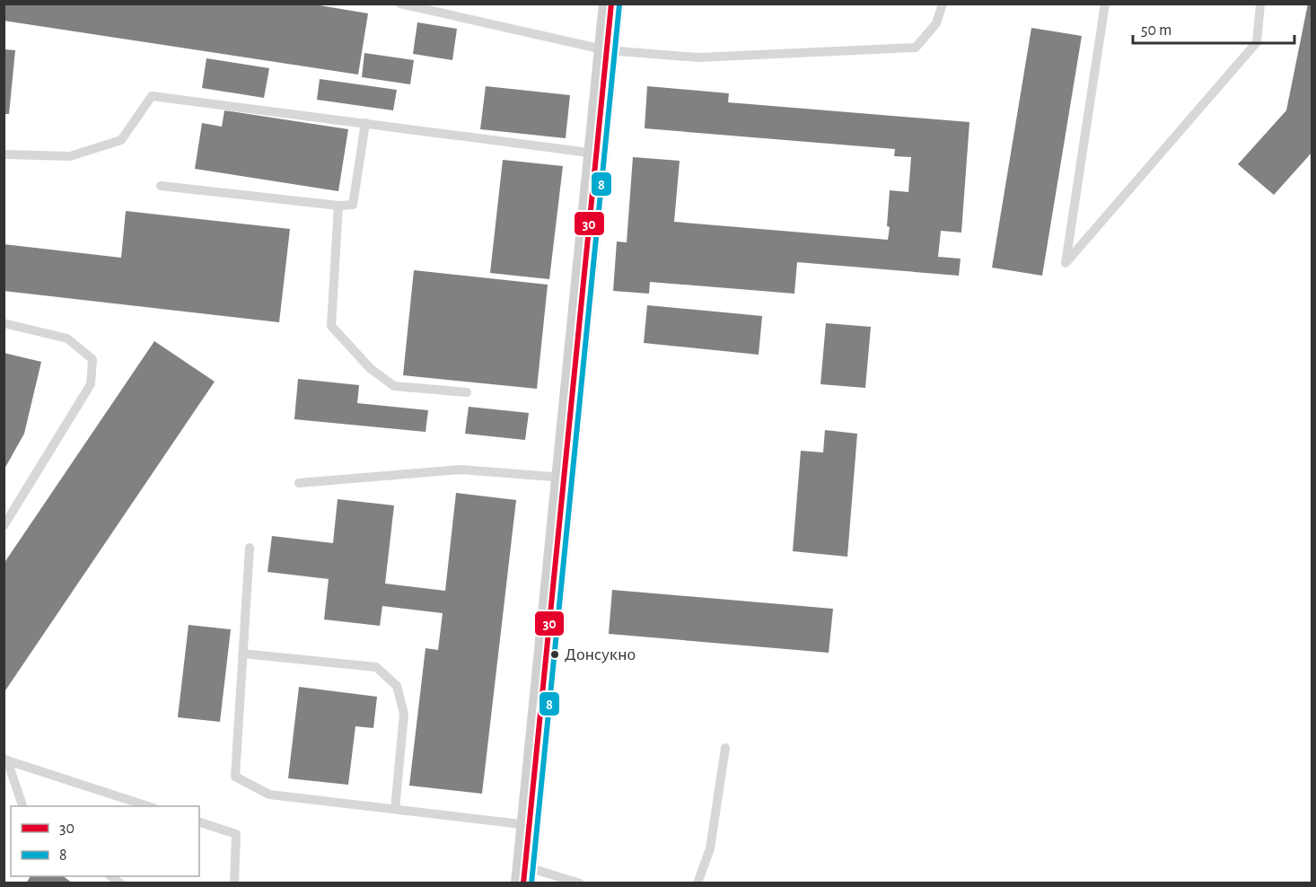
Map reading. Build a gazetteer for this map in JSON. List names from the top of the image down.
{
  "places": ["Донсукно"],
  "lines": ["transit line 30", "transit line 8"],
  "legend": ["30", "8"],
  "scale_bar": "50 m"
}
